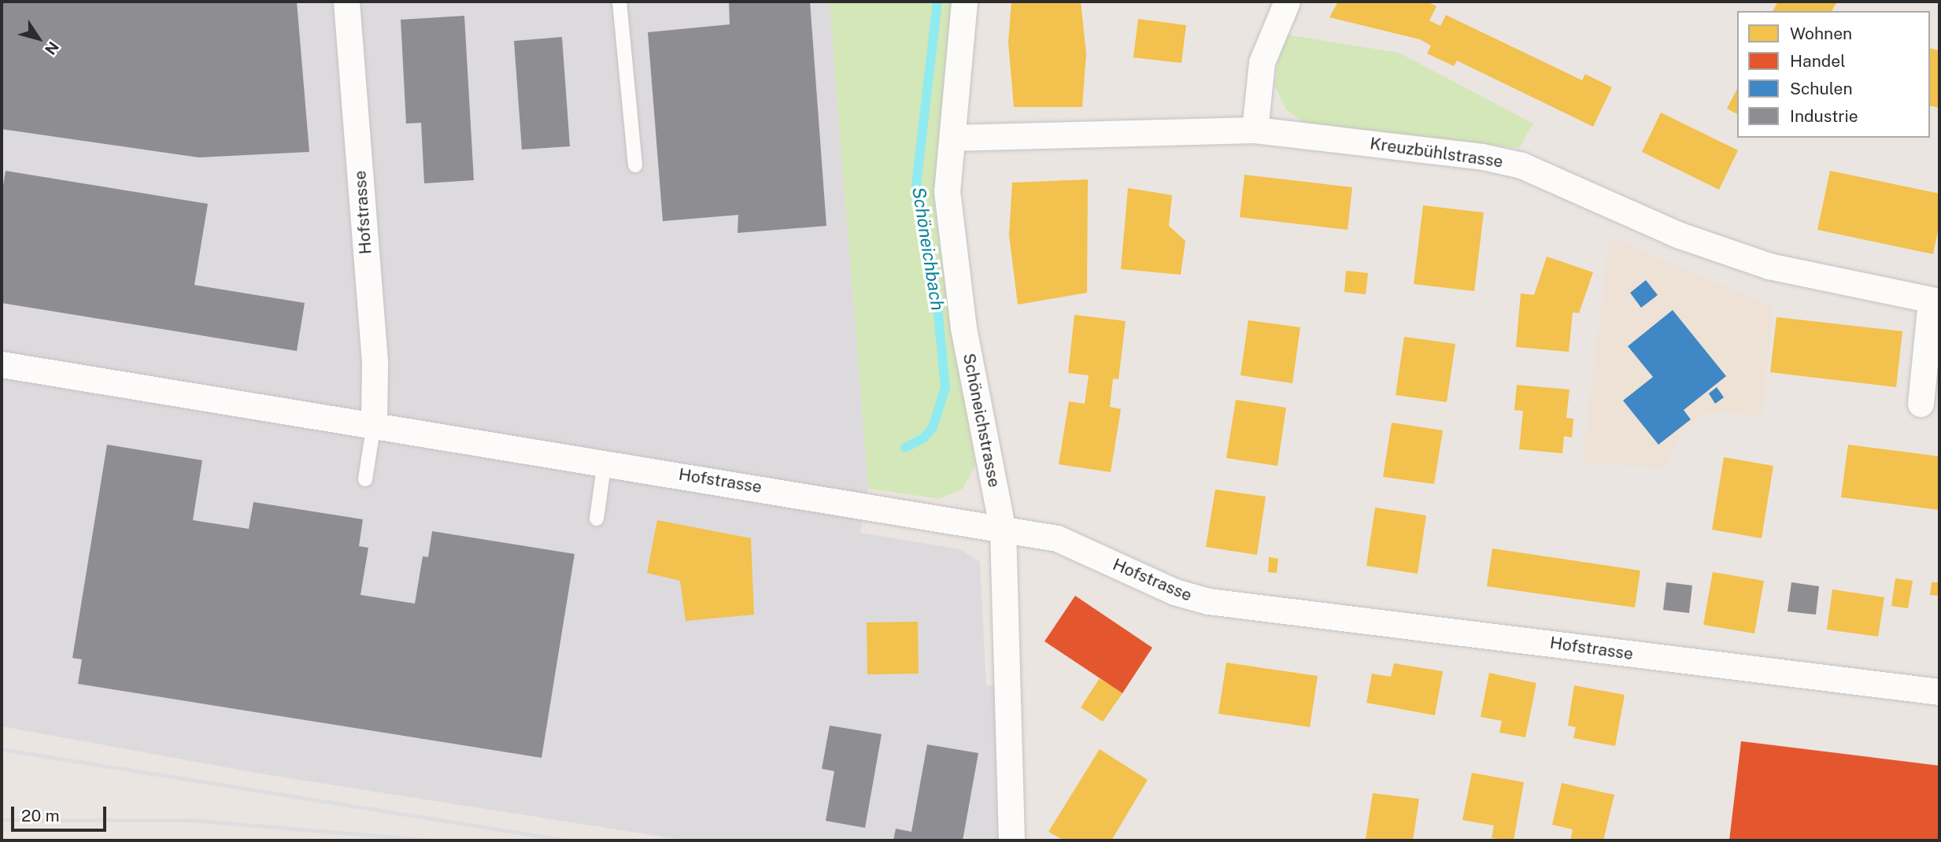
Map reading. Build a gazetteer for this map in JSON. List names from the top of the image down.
{
  "streets": {
    "street": ["Kreuzbühlstrasse", "Hofstrasse", "Schöneichstrasse"]
  },
  "crossings": [
    ["Kreuzbühlstrasse", "Schöneichstrasse"],
    ["Hofstrasse", "Schöneichstrasse"]
  ],
  "water": ["Schöneichbach"],
  "legend": [
    "Wohnen",
    "Handel",
    "Schulen",
    "Industrie"
  ],
  "scale_bar": "20 m",
  "north": "bottom right"
}
